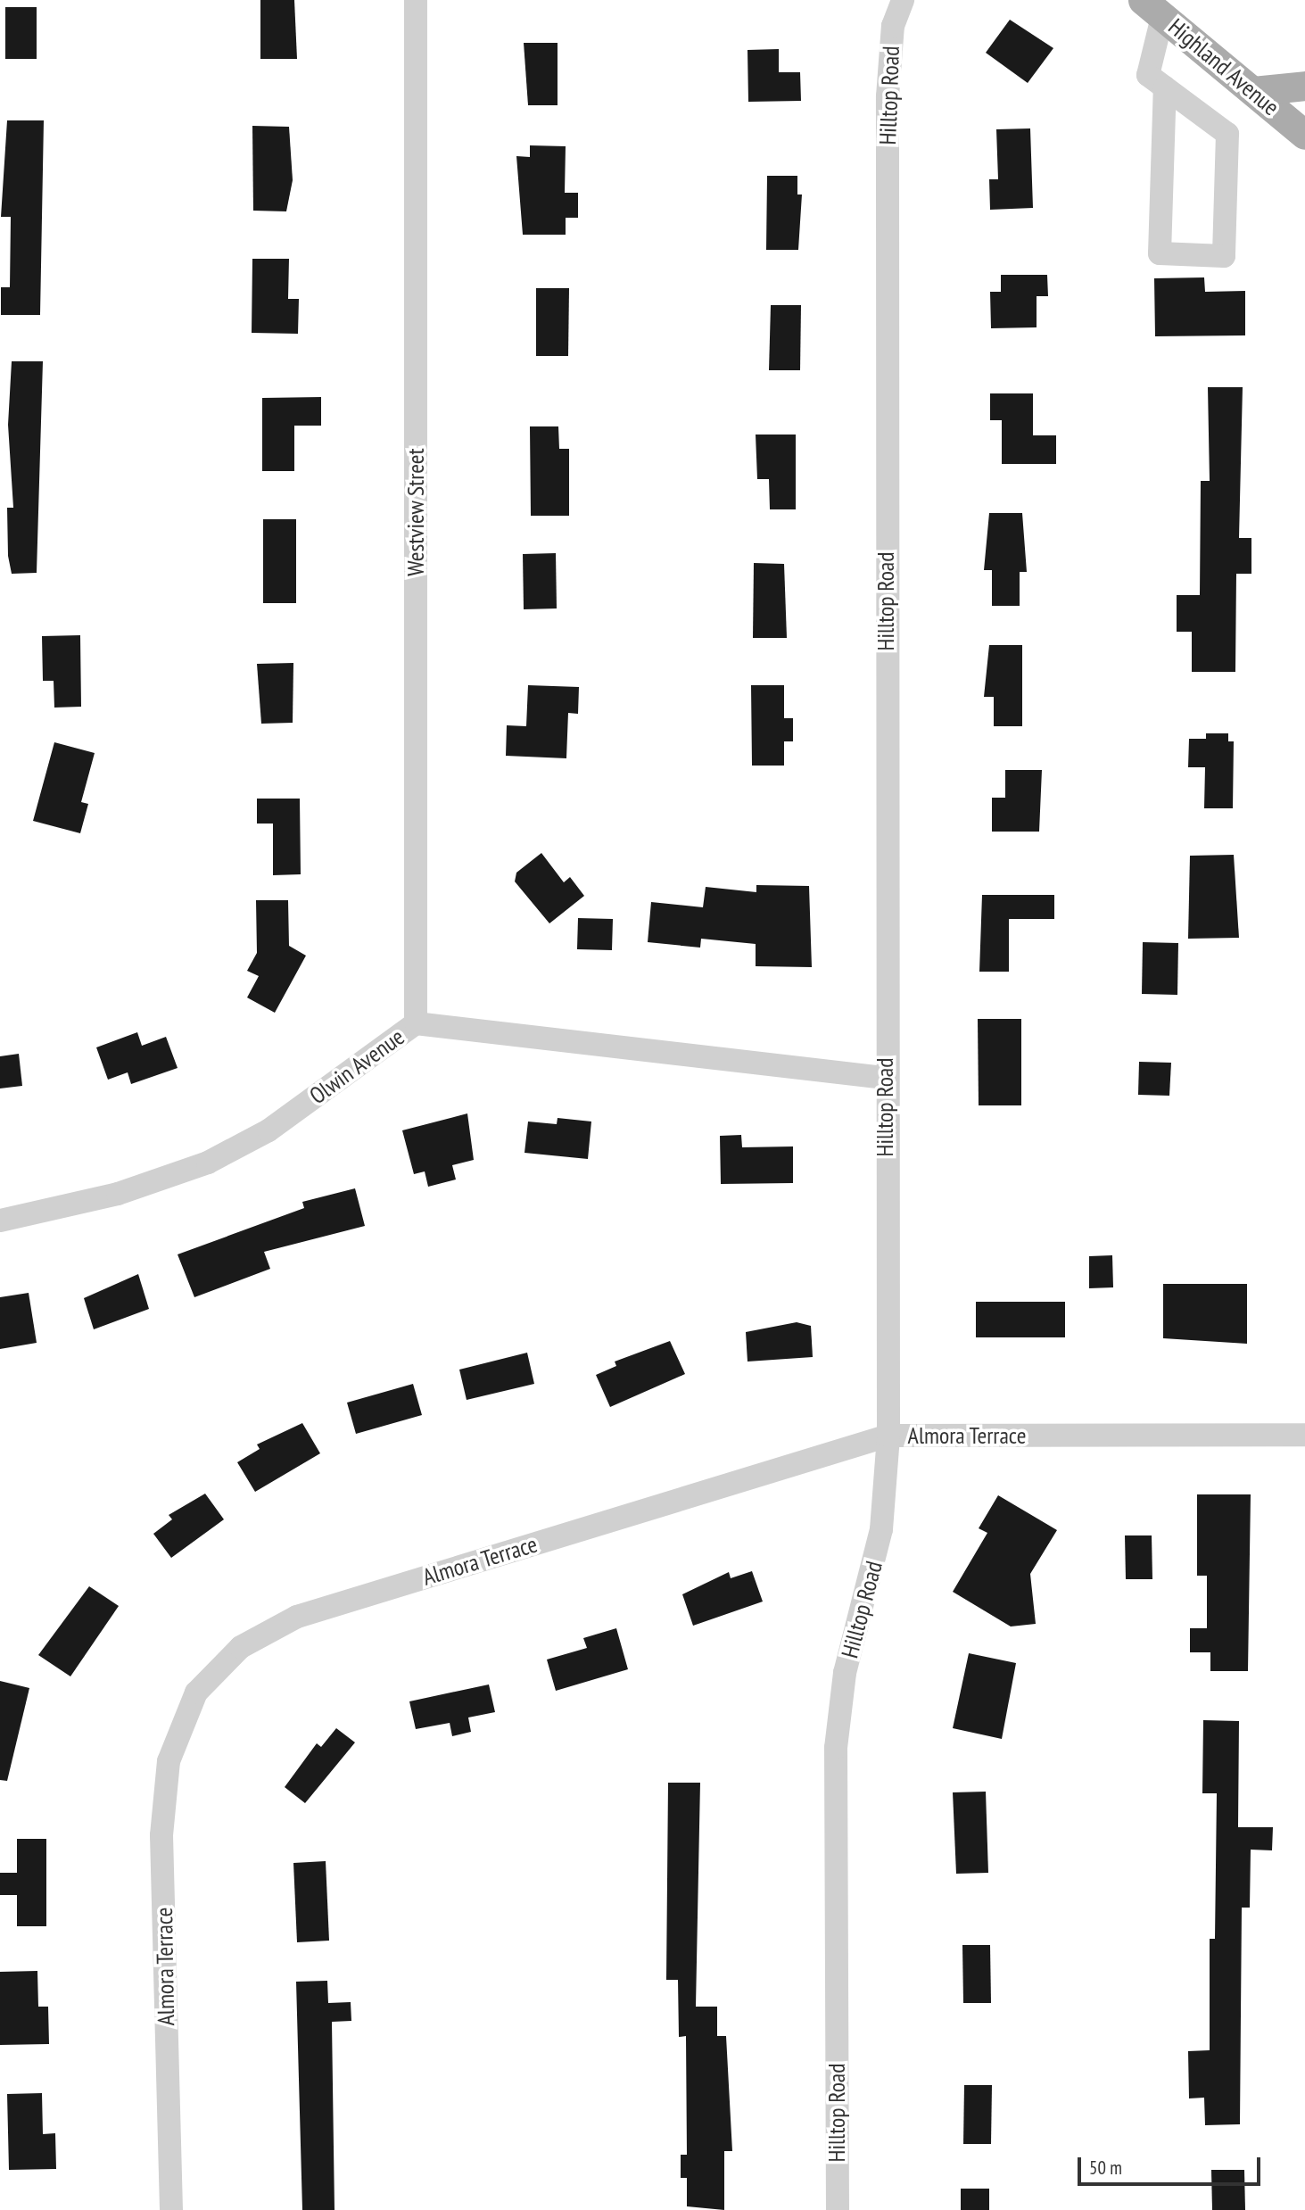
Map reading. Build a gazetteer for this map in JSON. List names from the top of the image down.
{
  "streets": {
    "main road": ["Highland Avenue"],
    "street": [
      "Hilltop Road",
      "Westview Street",
      "Olwin Avenue",
      "Almora Terrace"
    ]
  },
  "crossings": [
    ["Hilltop Road", "Olwin Avenue"],
    ["Hilltop Road", "Almora Terrace"],
    ["Westview Street", "Olwin Avenue"]
  ],
  "scale_bar": "50 m"
}
